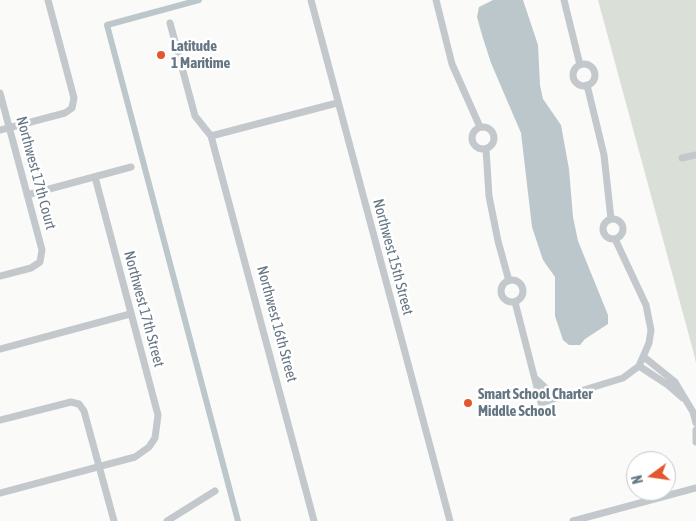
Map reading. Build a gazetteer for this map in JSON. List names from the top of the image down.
{
  "streets": {
    "street": [
      "Northwest 17th Court",
      "Northwest 15th Street",
      "Northwest 17th Street",
      "Northwest 16th Street"
    ]
  },
  "places": ["Latitude 1 Maritime", "Smart School Charter Middle School"],
  "north": "left"
}
